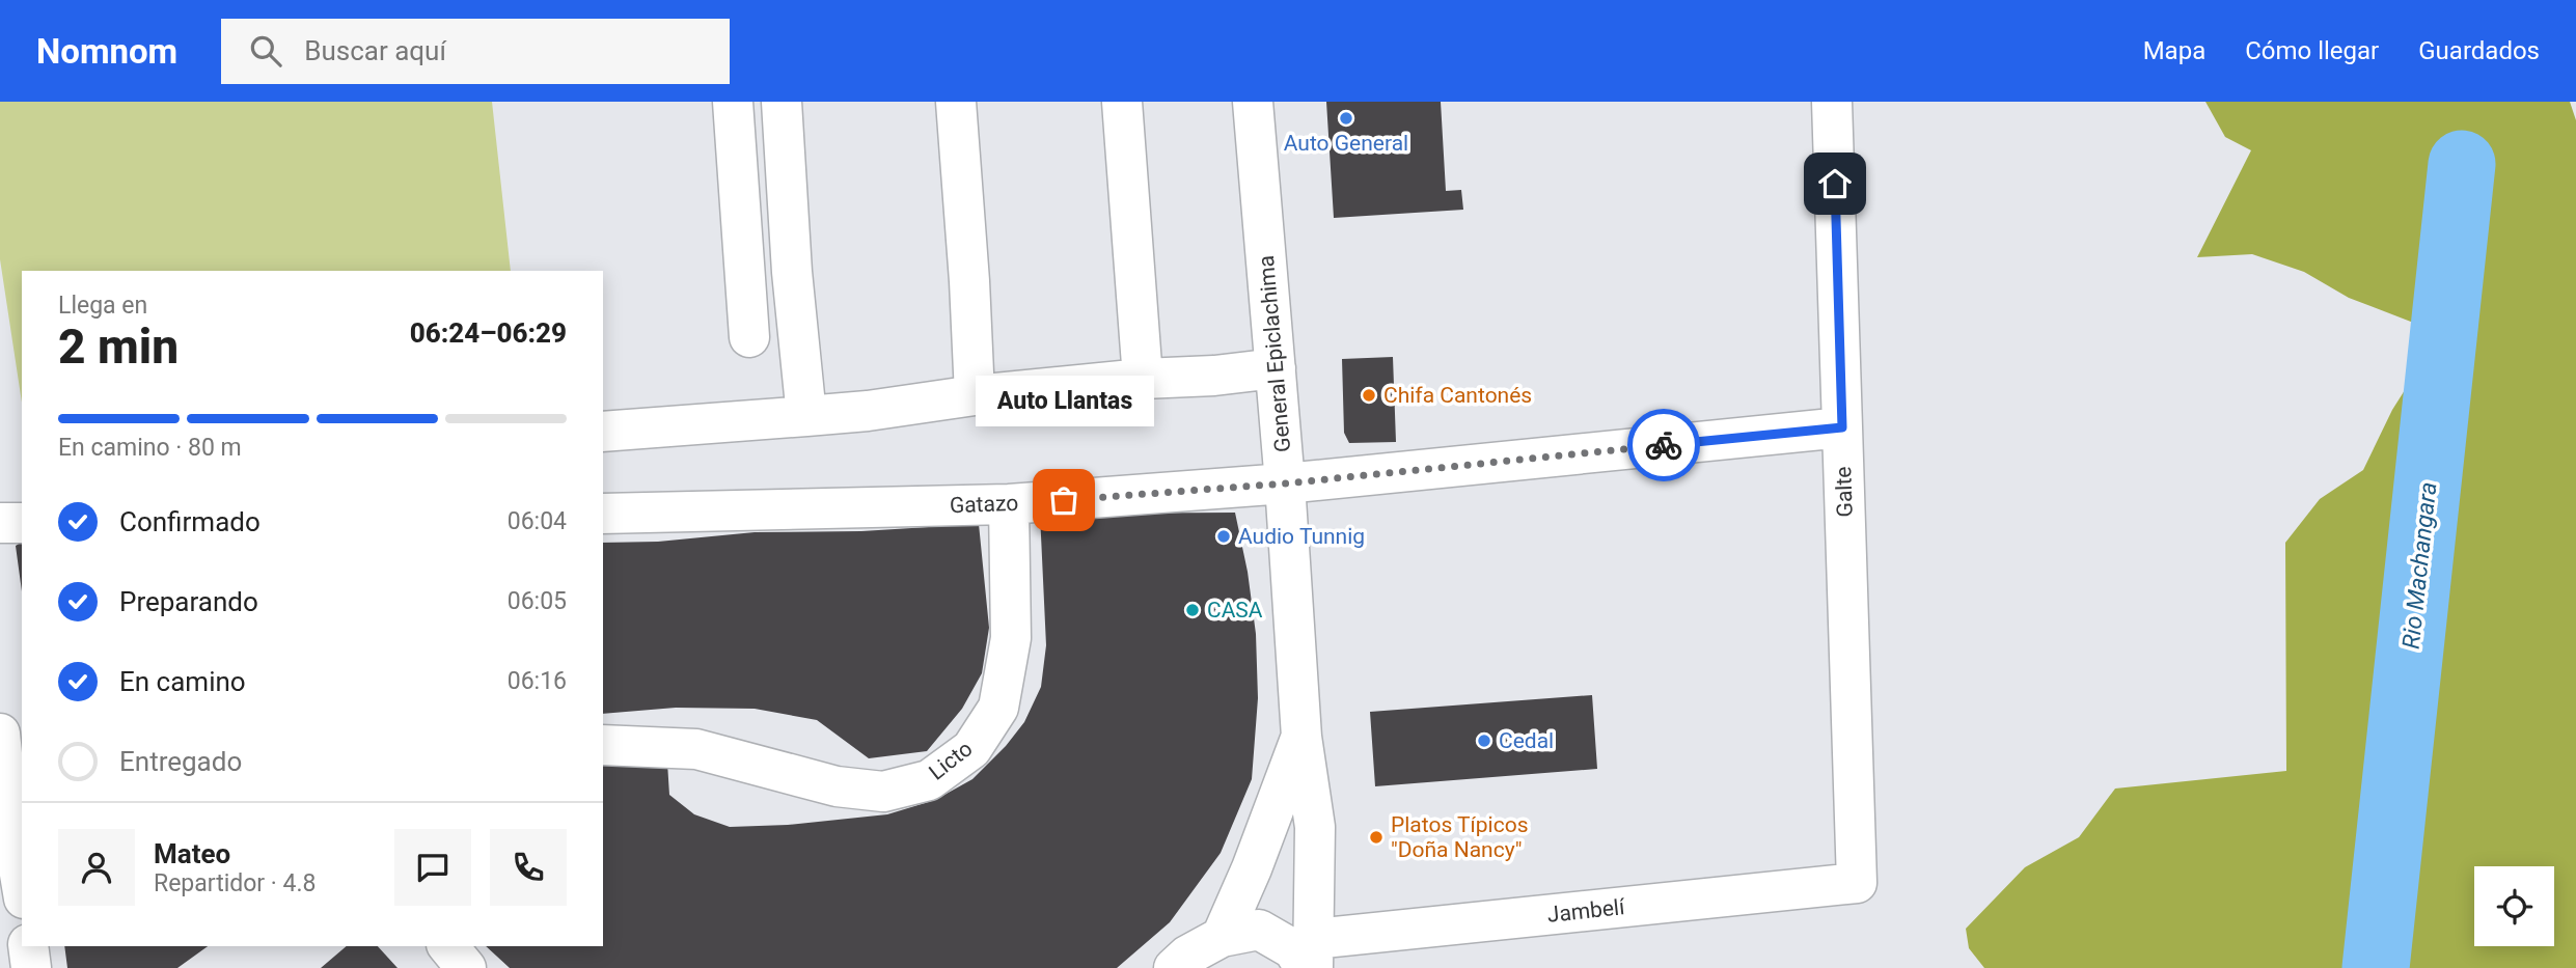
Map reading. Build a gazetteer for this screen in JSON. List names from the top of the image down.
{
  "streets": {
    "street": [
      "General Epiclachima",
      "Galte",
      "Gatazo",
      "Licto",
      "Jambelí"
    ]
  },
  "crossings": [
    ["General Epiclachima", "Gatazo"],
    ["General Epiclachima", "Jambelí"],
    ["Galte", "Gatazo"],
    ["Galte", "Jambelí"],
    ["Gatazo", "Licto"]
  ],
  "water": ["Rio Machangara"],
  "places": [
    "Auto General",
    "Chifa Cantonés",
    "Auto Llantas",
    "Audio Tunnig",
    "CASA",
    "Cedal",
    "Platos Típicos \"Doña Nancy\""
  ],
  "page": {
    "header": "Nomnom",
    "search": "Buscar aquí",
    "nav": ["Mapa", "Cómo llegar", "Guardados"],
    "heading": ["2 min", "Llega en", "06:24–06:29"],
    "panel": ["Mateo", "Repartidor · 4.8"],
    "bubble": "Auto Llantas",
    "bar": "En camino · 80 m",
    "list": [
      ["Confirmado", "06:04"],
      ["Preparando", "06:05"],
      ["En camino", "06:16"],
      "Entregado"
    ]
  }
}
